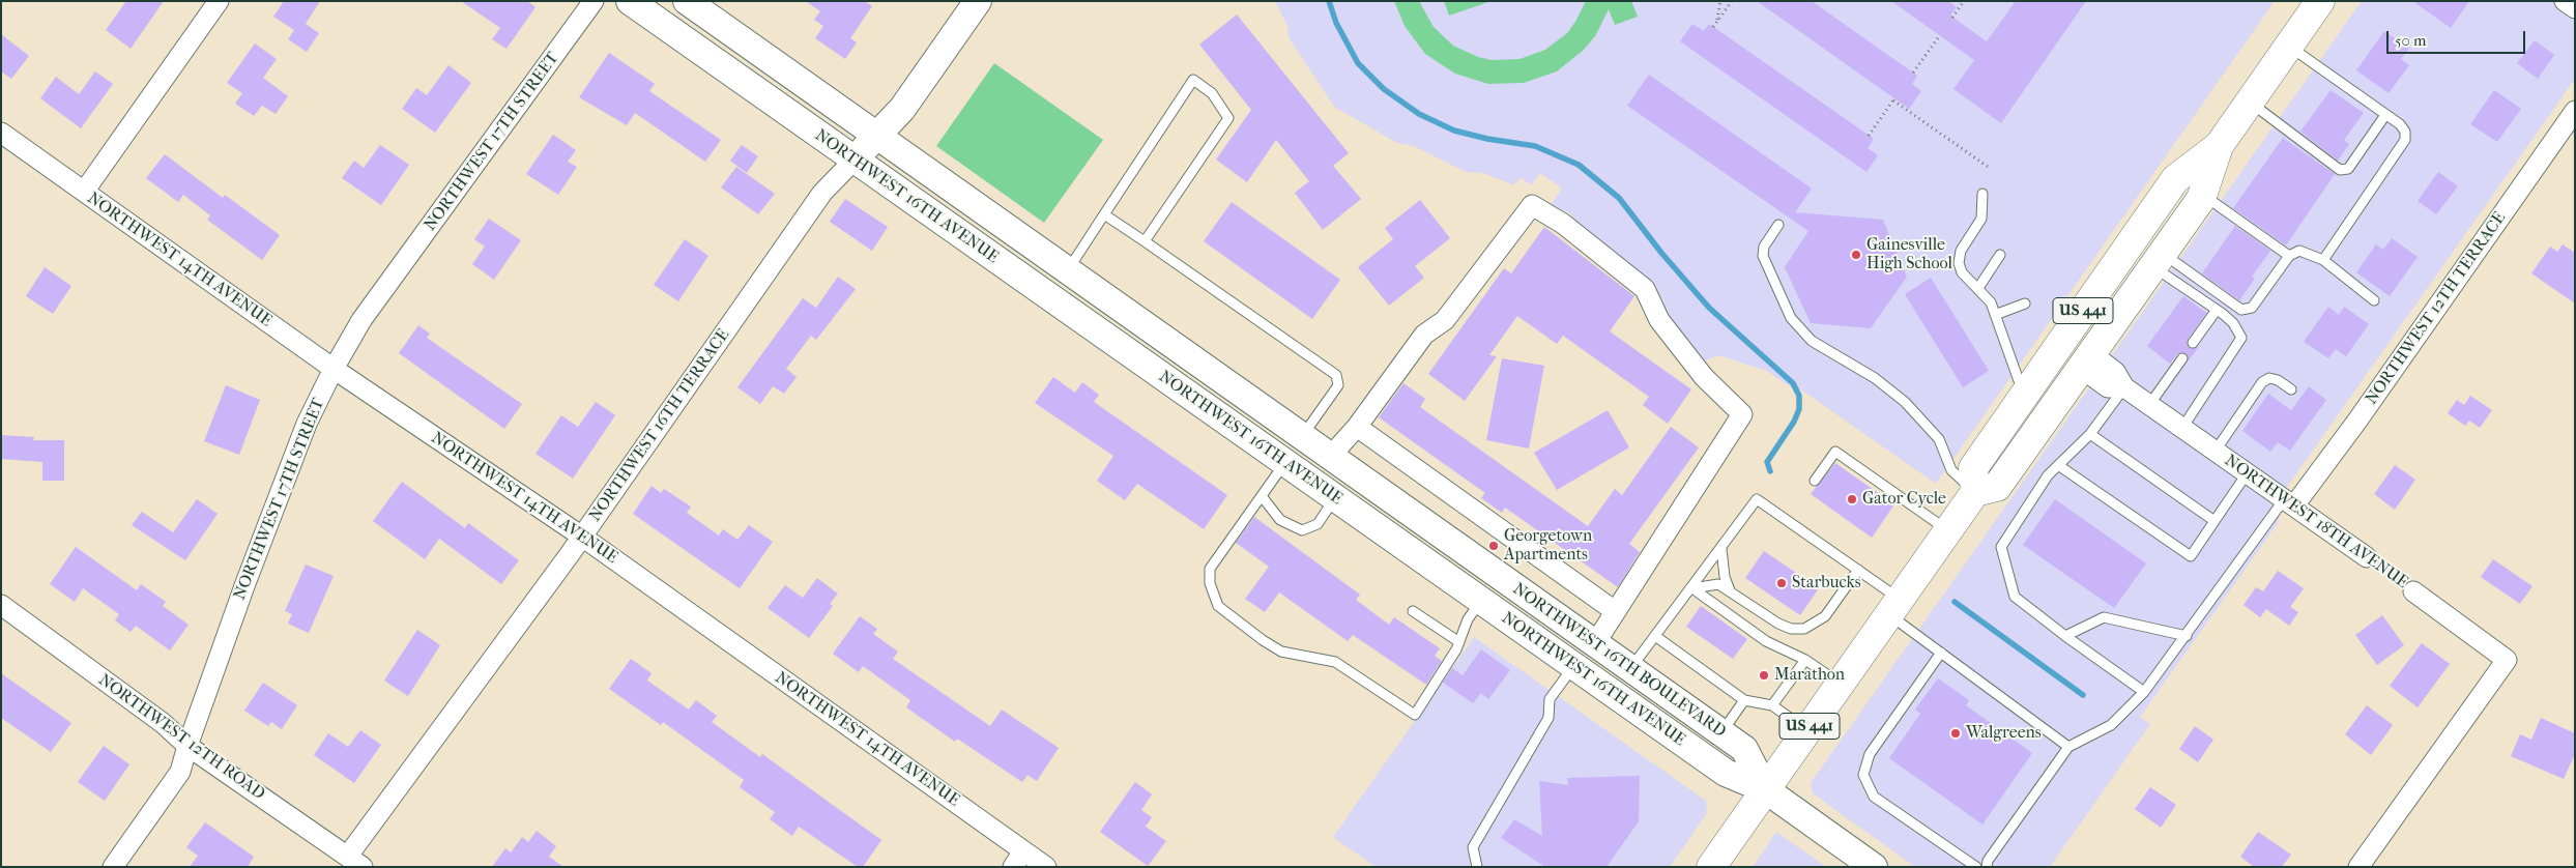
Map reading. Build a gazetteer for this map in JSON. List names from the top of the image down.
{
  "streets": {
    "main road": [
      "NORTHWEST 16TH AVENUE",
      "US 441",
      "NORTHWEST 16TH TERRACE",
      "NORTHWEST 16TH BOULEVARD"
    ],
    "street": [
      "NORTHWEST 17TH STREET",
      "NORTHWEST 14TH AVENUE",
      "NORTHWEST 12TH TERRACE",
      "NORTHWEST 18TH AVENUE",
      "NORTHWEST 12TH ROAD"
    ]
  },
  "crossings": [
    ["NORTHWEST 17TH STREET", "NORTHWEST 14TH AVENUE"],
    ["NORTHWEST 17TH STREET", "NORTHWEST 12TH ROAD"],
    ["NORTHWEST 16TH AVENUE", "US 441"],
    ["NORTHWEST 16TH AVENUE", "NORTHWEST 16TH TERRACE"],
    ["NORTHWEST 16TH AVENUE", "NORTHWEST 16TH BOULEVARD"],
    ["NORTHWEST 14TH AVENUE", "NORTHWEST 16TH TERRACE"],
    ["NORTHWEST 12TH TERRACE", "NORTHWEST 18TH AVENUE"],
    ["US 441", "NORTHWEST 18TH AVENUE"],
    ["US 441", "NORTHWEST 16TH BOULEVARD"],
    ["NORTHWEST 16TH TERRACE", "NORTHWEST 12TH ROAD"]
  ],
  "places": [
    "Gainesville High School",
    "Gator Cycle",
    "Georgetown Apartments",
    "Starbucks",
    "Marathon",
    "Walgreens"
  ],
  "scale_bar": "50 m"
}
